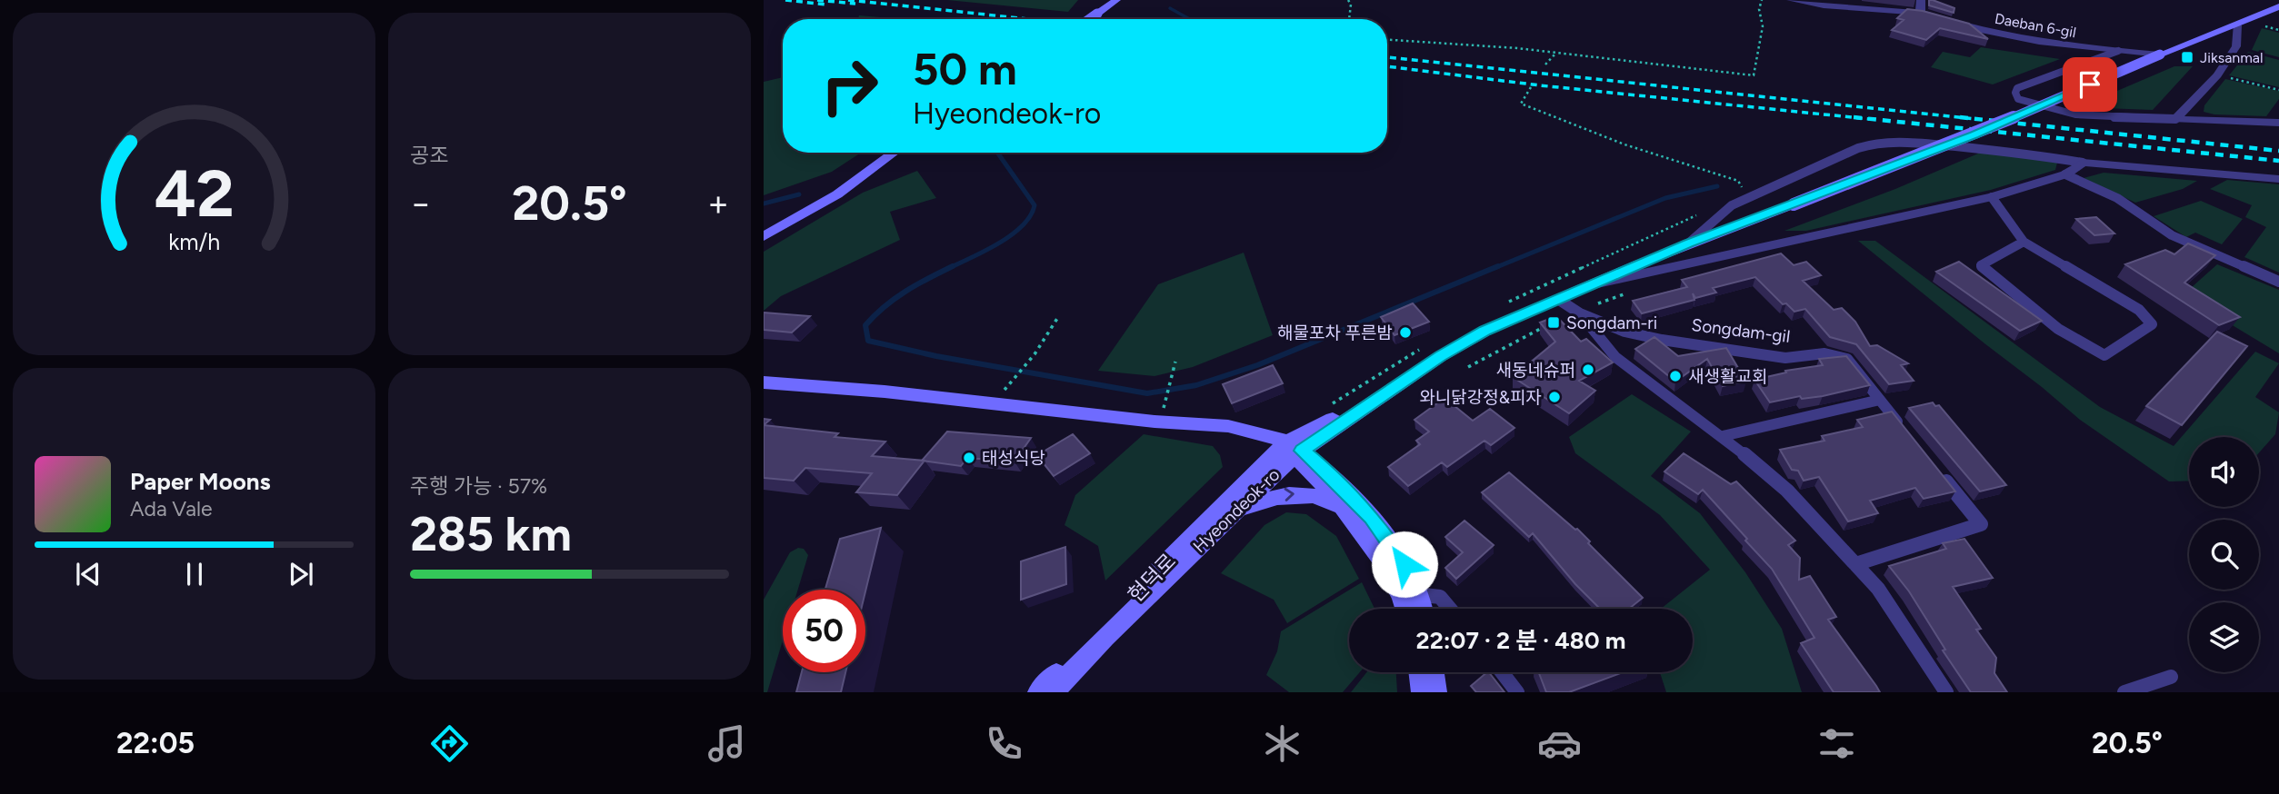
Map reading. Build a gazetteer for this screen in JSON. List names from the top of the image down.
{
  "streets": {
    "main road": ["Hyeondeok-ro", "현덕로"],
    "street": ["Daeban 6-gil"],
    "lane": ["Songdam-gil"]
  },
  "crossings": [
    ["Daeban 6-gil", "Hyeondeok-ro"],
    ["Songdam-gil", "Hyeondeok-ro"],
    ["Hyeondeok-ro", "현덕로"]
  ],
  "places": {
    "transit": ["Jiksanmal", "Songdam-ri"],
    "other": [
      "해물포차 푸른밤",
      "새동네슈퍼",
      "새생활교회",
      "와니닭강정&피자",
      "태성식당"
    ]
  },
  "page": {
    "tile": [
      "공조",
      ["주행 가능 · 57%", "285 km"]
    ],
    "turn": ["50 m", "Hyeondeok-ro"],
    "heat": ["−", "20.5°", "+"],
    "song": ["Paper Moons", "Ada Vale"],
    "limit": "50",
    "trip": "22:07 · 2 분 · 480 m",
    "tabs": ["22:05", "20.5°"],
    "gauge": ["42", "km/h"]
  }
}
